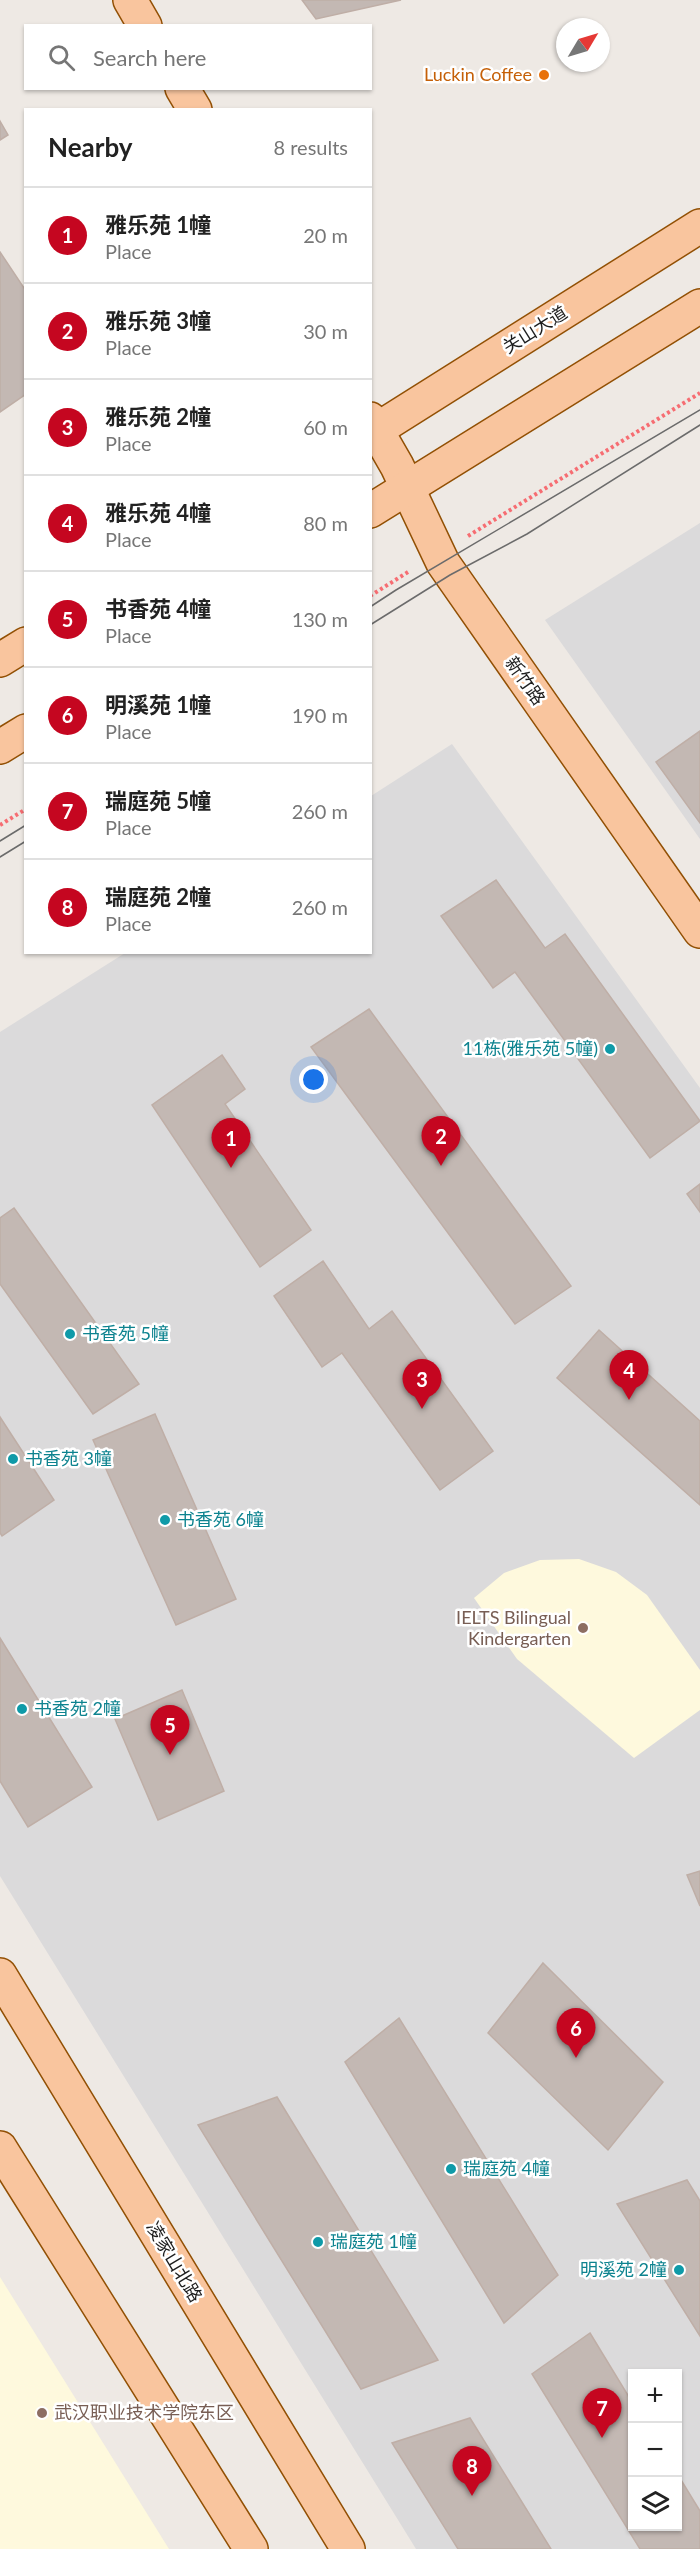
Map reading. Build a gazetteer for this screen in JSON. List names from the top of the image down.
{
  "streets": {
    "main road": ["关山大道", "新竹路", "凌家山北路"]
  },
  "crossings": [
    ["关山大道", "新竹路"]
  ],
  "places": [
    "Luckin Coffee",
    "11栋(雅乐苑 5幢)",
    "书香苑 5幢",
    "书香苑 3幢",
    "书香苑 6幢",
    "IELTS Bilingual Kindergarten",
    "书香苑 2幢",
    "瑞庭苑 4幢",
    "瑞庭苑 1幢",
    "明溪苑 2幢",
    "武汉职业技术学院东区"
  ],
  "north": "top right",
  "page": {
    "search": "Search here",
    "heading": ["Nearby", "8 results"],
    "list": [
      {
        "mark": "1",
        "name": "雅乐苑 1幢",
        "note": "Place",
        "value": "20 m"
      },
      {
        "mark": "2",
        "name": "雅乐苑 3幢",
        "note": "Place",
        "value": "30 m"
      },
      {
        "mark": "3",
        "name": "雅乐苑 2幢",
        "note": "Place",
        "value": "60 m"
      },
      {
        "mark": "4",
        "name": "雅乐苑 4幢",
        "note": "Place",
        "value": "80 m"
      },
      {
        "mark": "5",
        "name": "书香苑 4幢",
        "note": "Place",
        "value": "130 m"
      },
      {
        "mark": "6",
        "name": "明溪苑 1幢",
        "note": "Place",
        "value": "190 m"
      },
      {
        "mark": "7",
        "name": "瑞庭苑 5幢",
        "note": "Place",
        "value": "260 m"
      },
      {
        "mark": "8",
        "name": "瑞庭苑 2幢",
        "note": "Place",
        "value": "260 m"
      }
    ],
    "pins": [
      "2",
      "1",
      "4",
      "3",
      "5",
      "6",
      "7",
      "8"
    ],
    "map_buttons": ["+", "−"]
  }
}
